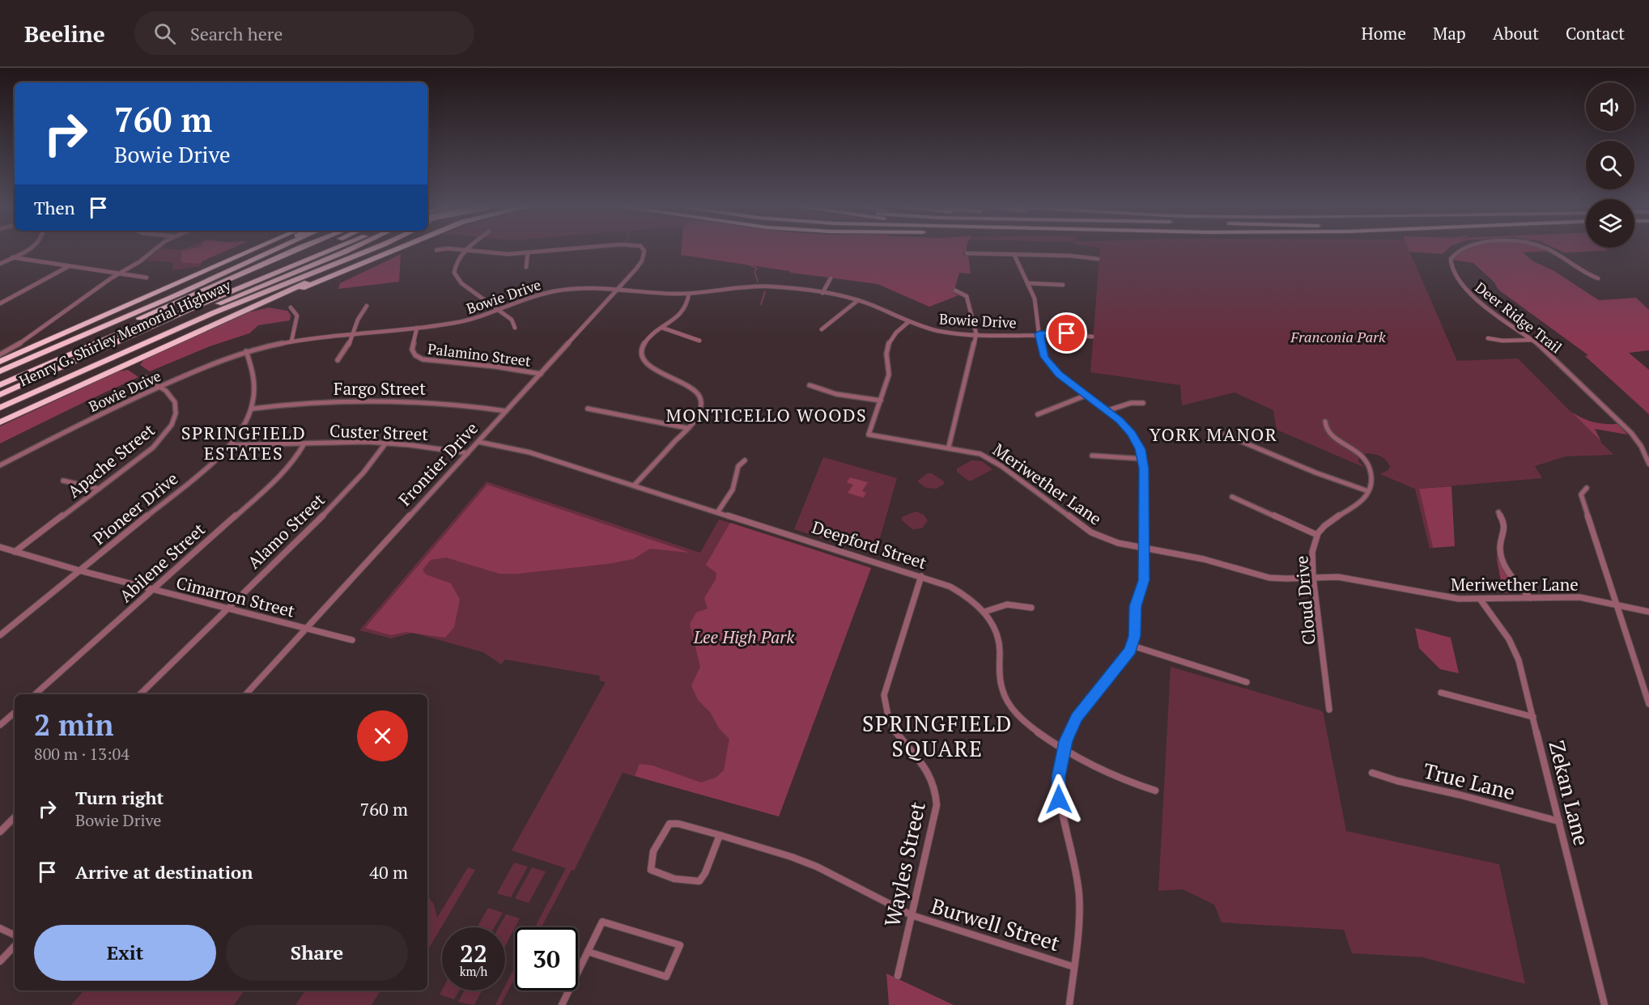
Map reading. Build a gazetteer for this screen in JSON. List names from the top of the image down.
{
  "streets": {
    "highway": ["Henry G. Shirley Memorial Highway"],
    "street": [
      "Bowie Drive",
      "Deer Ridge Trail",
      "Palamino Street",
      "Fargo Street",
      "Custer Street",
      "Apache Street",
      "Frontier Drive",
      "Meriwether Lane",
      "Pioneer Drive",
      "Alamo Street",
      "Deepford Street",
      "Abilene Street",
      "Cimarron Street",
      "Cloud Drive",
      "True Lane",
      "Zekan Lane",
      "Wayles Street",
      "Burwell Street"
    ]
  },
  "crossings": [
    ["Bowie Drive", "Palamino Street"],
    ["Bowie Drive", "Apache Street"],
    ["Bowie Drive", "Frontier Drive"],
    ["Bowie Drive", "Meriwether Lane"],
    ["Bowie Drive", "Pioneer Drive"],
    ["Palamino Street", "Frontier Drive"],
    ["Fargo Street", "Frontier Drive"],
    ["Fargo Street", "Pioneer Drive"],
    ["Custer Street", "Frontier Drive"],
    ["Custer Street", "Pioneer Drive"],
    ["Custer Street", "Alamo Street"],
    ["Custer Street", "Abilene Street"],
    ["Apache Street", "Cimarron Street"],
    ["Frontier Drive", "Deepford Street"],
    ["Frontier Drive", "Cimarron Street"],
    ["Meriwether Lane", "Cloud Drive"],
    ["Meriwether Lane", "Zekan Lane"],
    ["Pioneer Drive", "Cimarron Street"],
    ["Alamo Street", "Cimarron Street"],
    ["Deepford Street", "Wayles Street"],
    ["Abilene Street", "Cimarron Street"],
    ["True Lane", "Zekan Lane"],
    ["Wayles Street", "Burwell Street"]
  ],
  "districts": [
    "MONTICELLO WOODS",
    "SPRINGFIELD ESTATES",
    "YORK MANOR",
    "SPRINGFIELD SQUARE"
  ],
  "parks": ["Franconia Park", "Lee High Park"],
  "page": {
    "header": "Beeline",
    "search": "Search here",
    "nav": [
      "Home",
      "Map",
      "About",
      "Contact"
    ],
    "turn": ["760 m", "Bowie Drive"],
    "then": "Then",
    "heading": ["2 min", "800 m · 13:04"],
    "list": [
      {
        "name": "Turn right",
        "note": "Bowie Drive",
        "value": "760 m"
      },
      {
        "name": "Arrive at destination",
        "value": "40 m"
      }
    ],
    "buttons": ["Exit", "Share"],
    "speed": "22 km/h",
    "limit": "30"
  }
}
